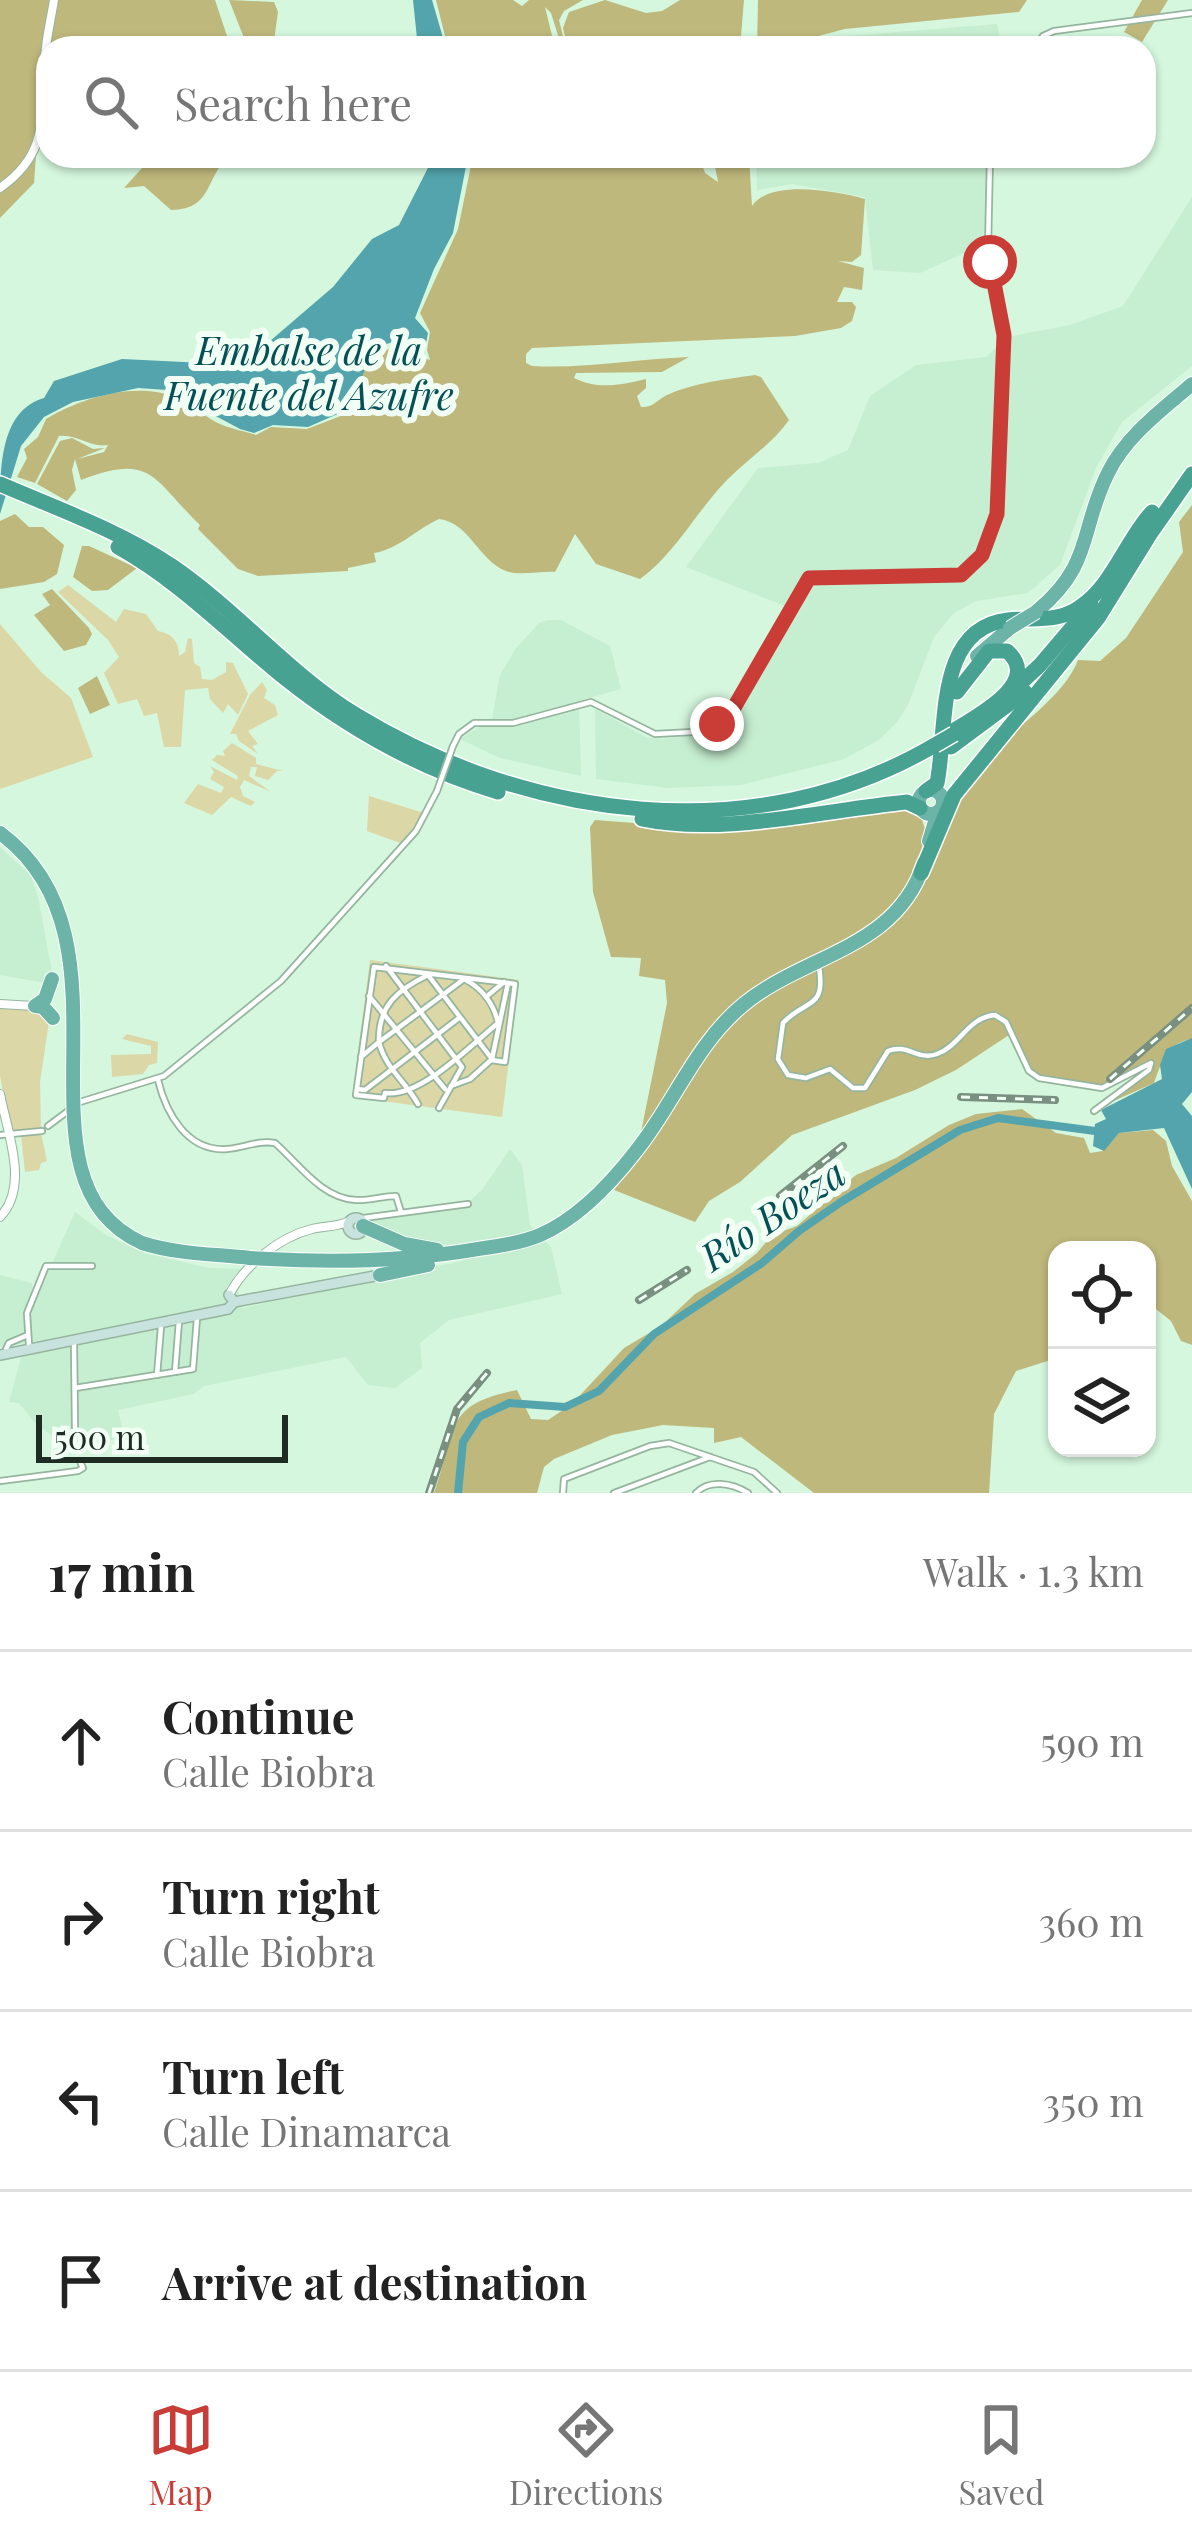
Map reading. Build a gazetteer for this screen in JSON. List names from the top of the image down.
{
  "water": ["Embalse de la Fuente del Azufre", "Río Boeza"],
  "scale_bar": "500 m",
  "page": {
    "search": "Search here",
    "scale": "500 m",
    "heading": ["17 min", "Walk · 1.3 km"],
    "list": [
      ["Continue", "Calle Biobra", "590 m"],
      ["Turn right", "Calle Biobra", "360 m"],
      ["Turn left", "Calle Dinamarca", "350 m"],
      "Arrive at destination"
    ],
    "nav": ["Map", "Directions", "Saved"]
  }
}
